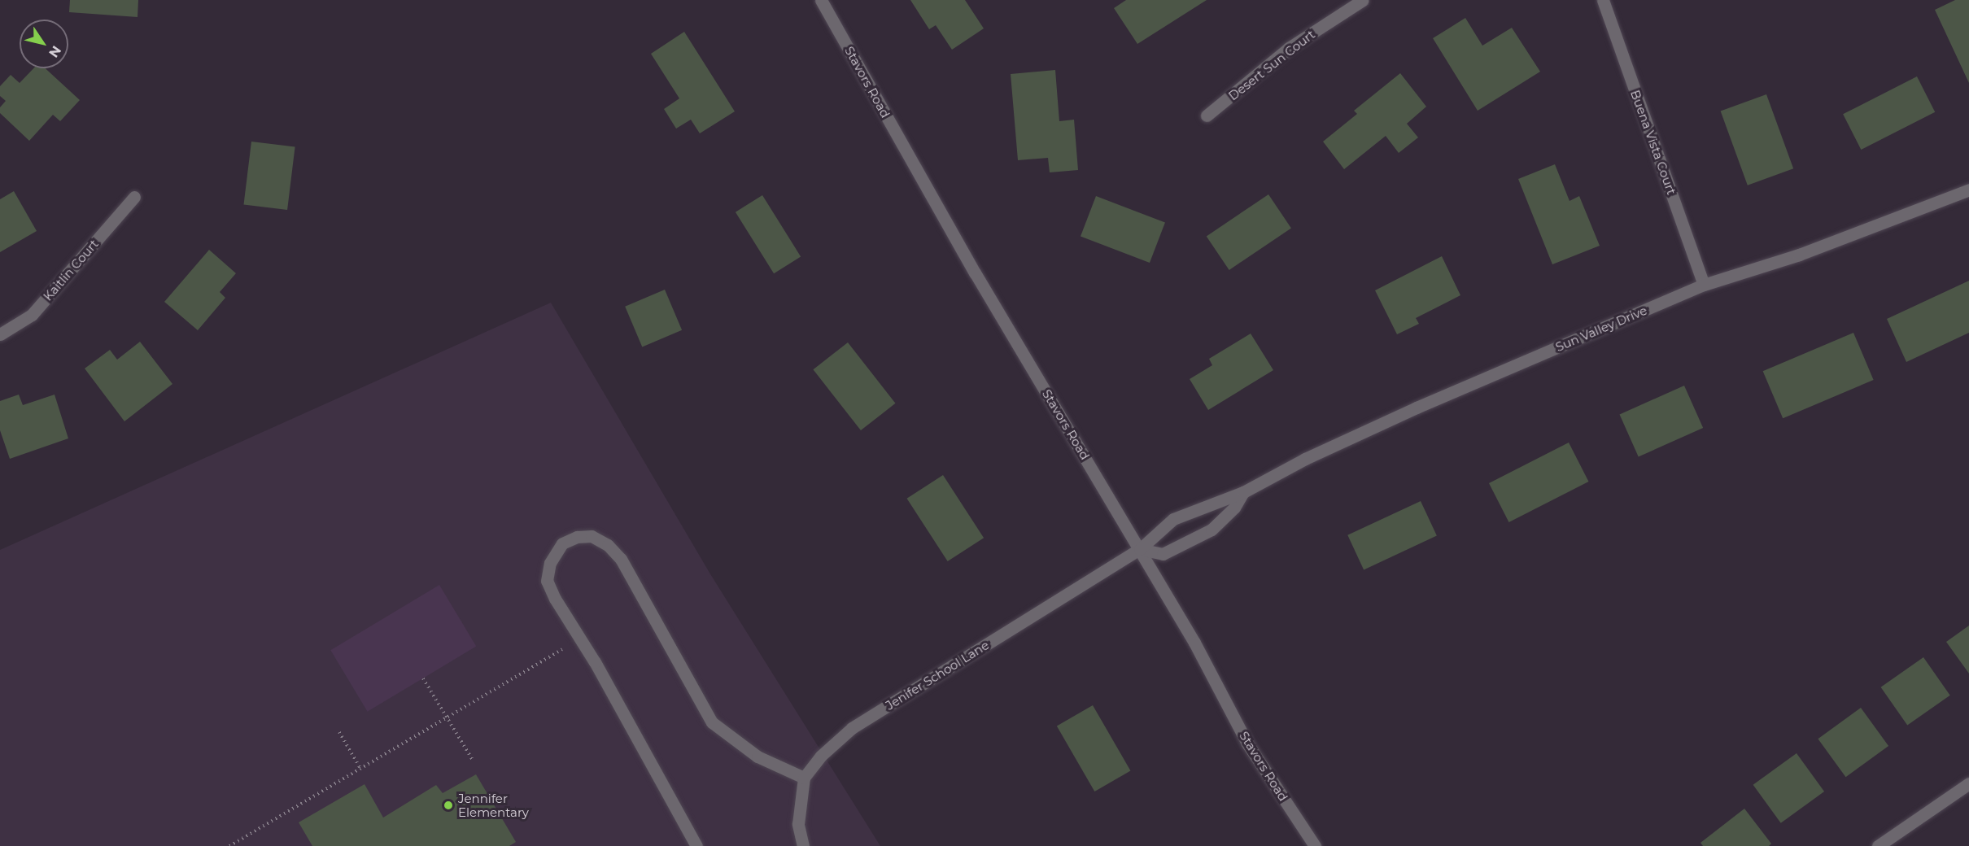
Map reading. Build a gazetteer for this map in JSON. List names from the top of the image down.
{
  "streets": {
    "street": [
      "Desert Sun Court",
      "Stavors Road",
      "Buena Vista Court",
      "Kaitlin Court",
      "Sun Valley Drive",
      "Jenifer School Lane"
    ]
  },
  "crossings": [
    ["Stavors Road", "Sun Valley Drive"],
    ["Stavors Road", "Jenifer School Lane"],
    ["Buena Vista Court", "Sun Valley Drive"],
    ["Sun Valley Drive", "Jenifer School Lane"]
  ],
  "places": ["Jennifer Elementary"],
  "north": "bottom right"
}
